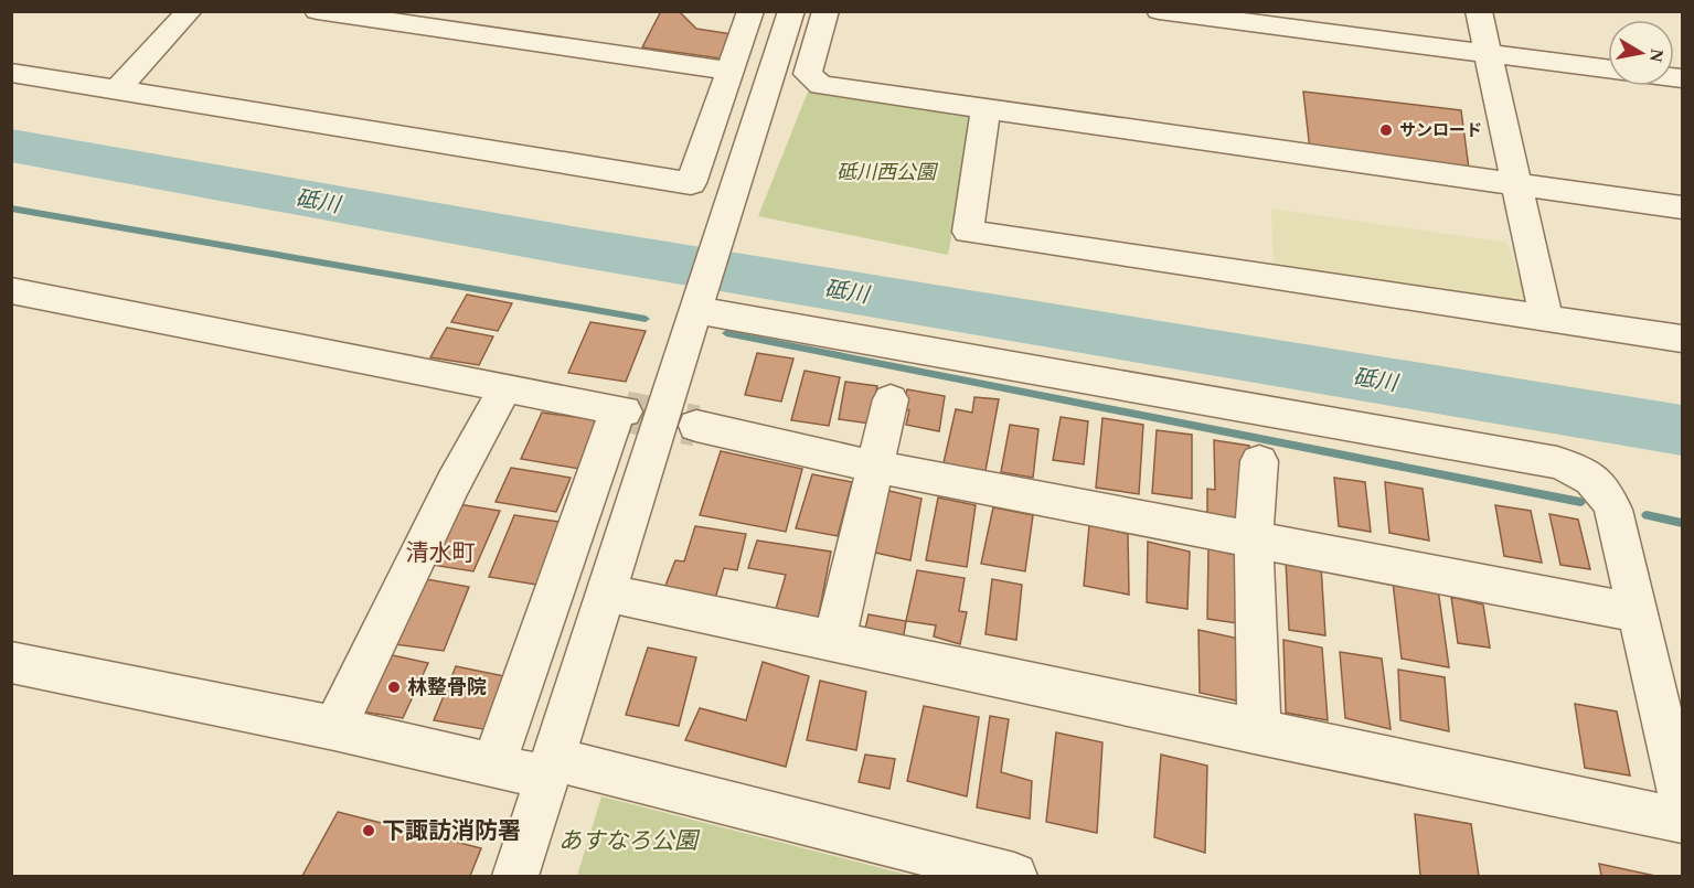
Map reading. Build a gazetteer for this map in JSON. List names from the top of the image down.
{
  "districts": ["清水町"],
  "water": ["砥川"],
  "parks": ["砥川西公園", "あすなろ公園"],
  "places": ["サンロード", "林整骨院", "下諏訪消防署"],
  "north": "right"
}
